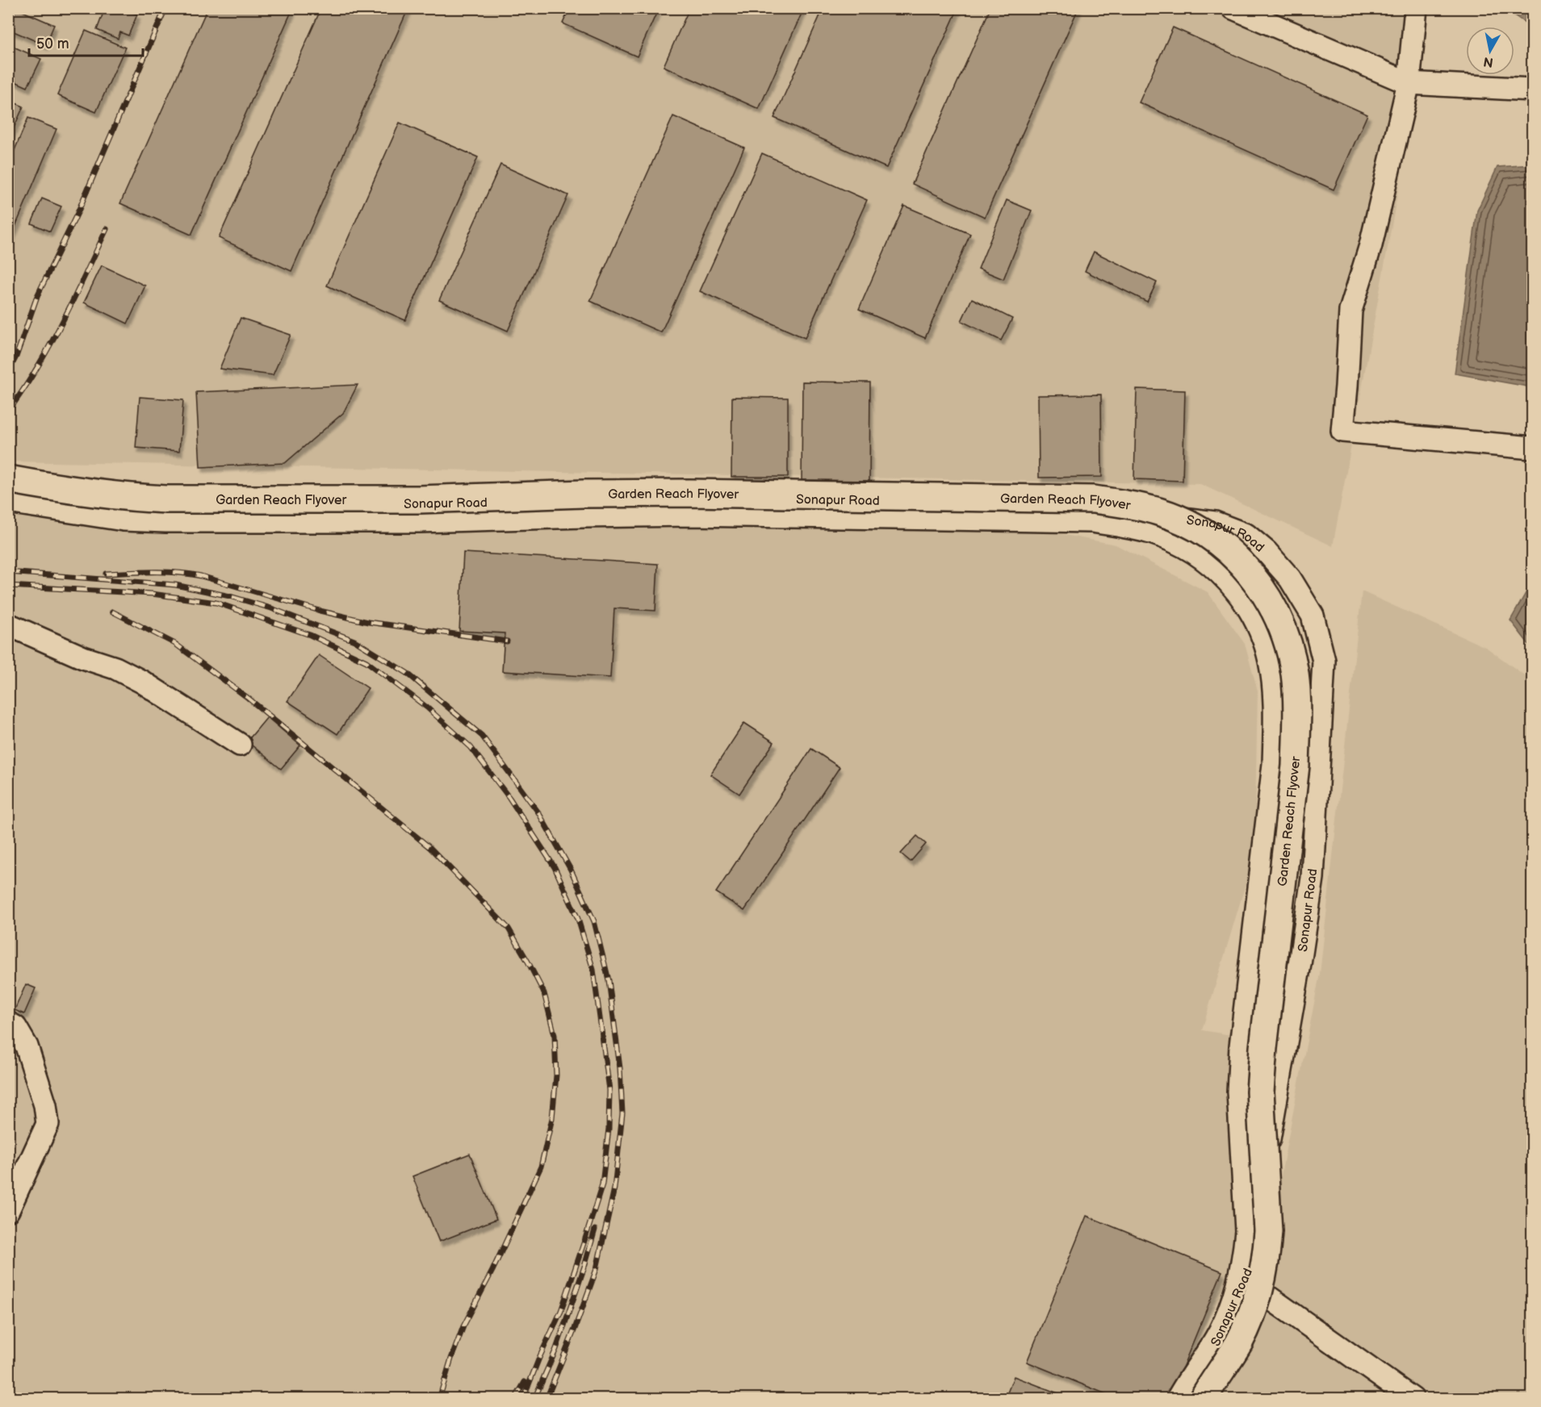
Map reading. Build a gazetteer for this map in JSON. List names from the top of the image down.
{
  "streets": {
    "main road": ["Garden Reach Flyover"],
    "street": ["Sonapur Road"]
  },
  "crossings": [
    ["Garden Reach Flyover", "Sonapur Road"]
  ],
  "scale_bar": "50 m",
  "north": "bottom"
}
